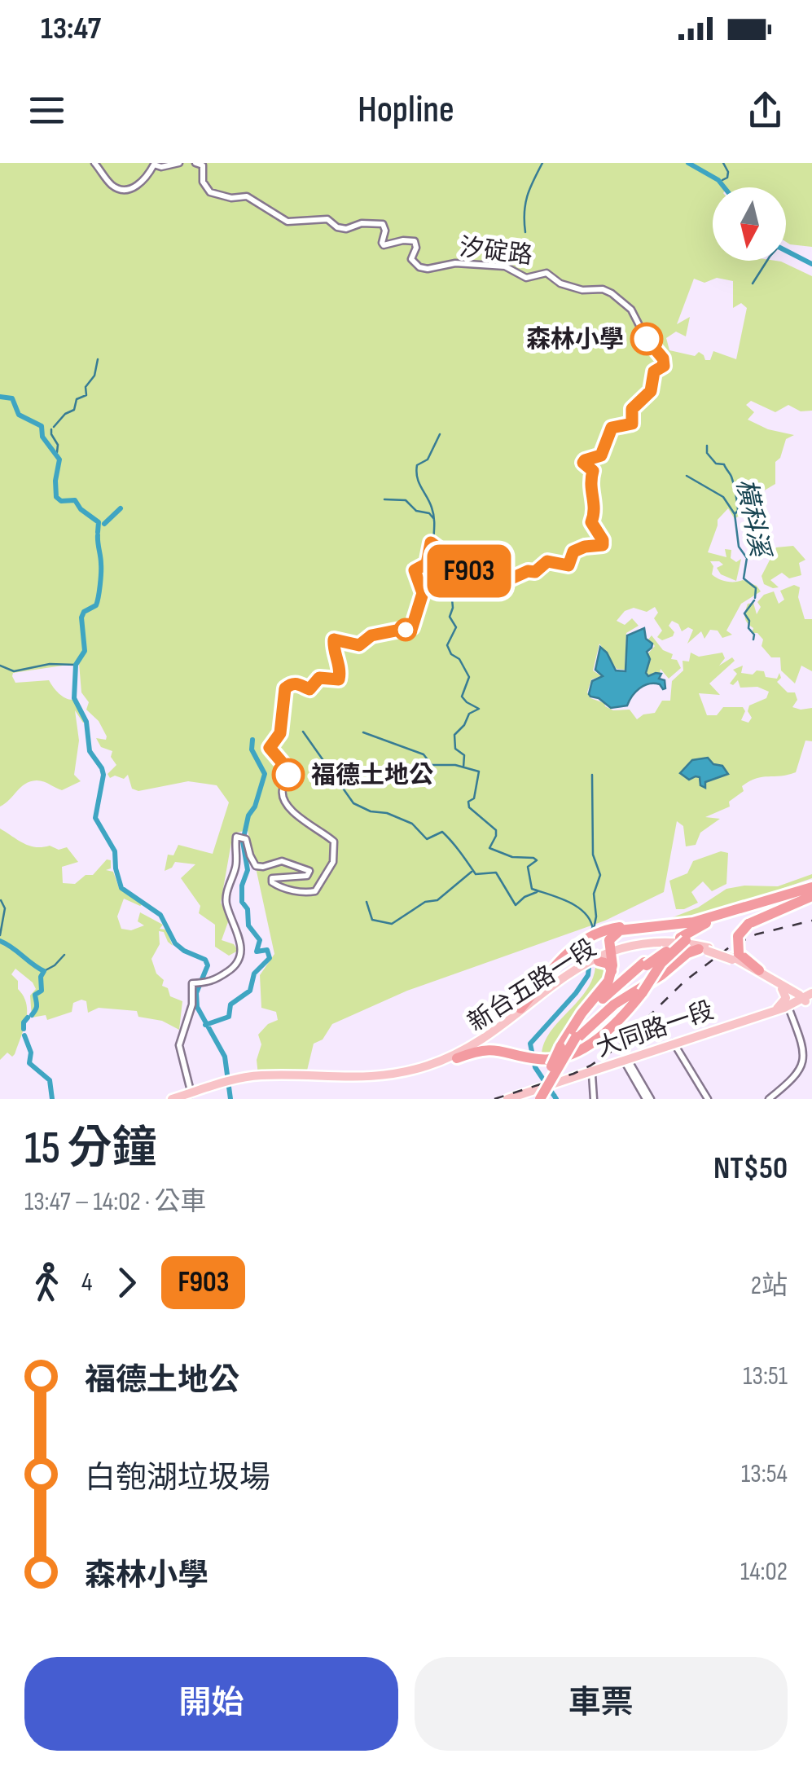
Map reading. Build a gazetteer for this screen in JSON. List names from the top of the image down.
{
  "streets": {
    "main road": ["新台五路一段", "大同路一段"],
    "street": ["汐碇路"]
  },
  "crossings": [
    ["汐碇路", "新台五路一段"],
    ["新台五路一段", "大同路一段"]
  ],
  "water": ["橫科溪"],
  "places": ["森林小學", "福德土地公"],
  "lines": ["bus line F903"],
  "north": "bottom",
  "page": {
    "status": "13:47",
    "header": "Hopline",
    "on_map": "F903",
    "heading": ["15 分鐘", "13:47 – 14:02 · 公車", "NT$50"],
    "legs": ["4", "F903", "2站"],
    "list": [
      {
        "name": "福德土地公",
        "value": "13:51"
      },
      {
        "name": "白匏湖垃圾場",
        "value": "13:54"
      },
      {
        "name": "森林小學",
        "value": "14:02"
      }
    ],
    "buttons": ["開始", "車票"]
  }
}
